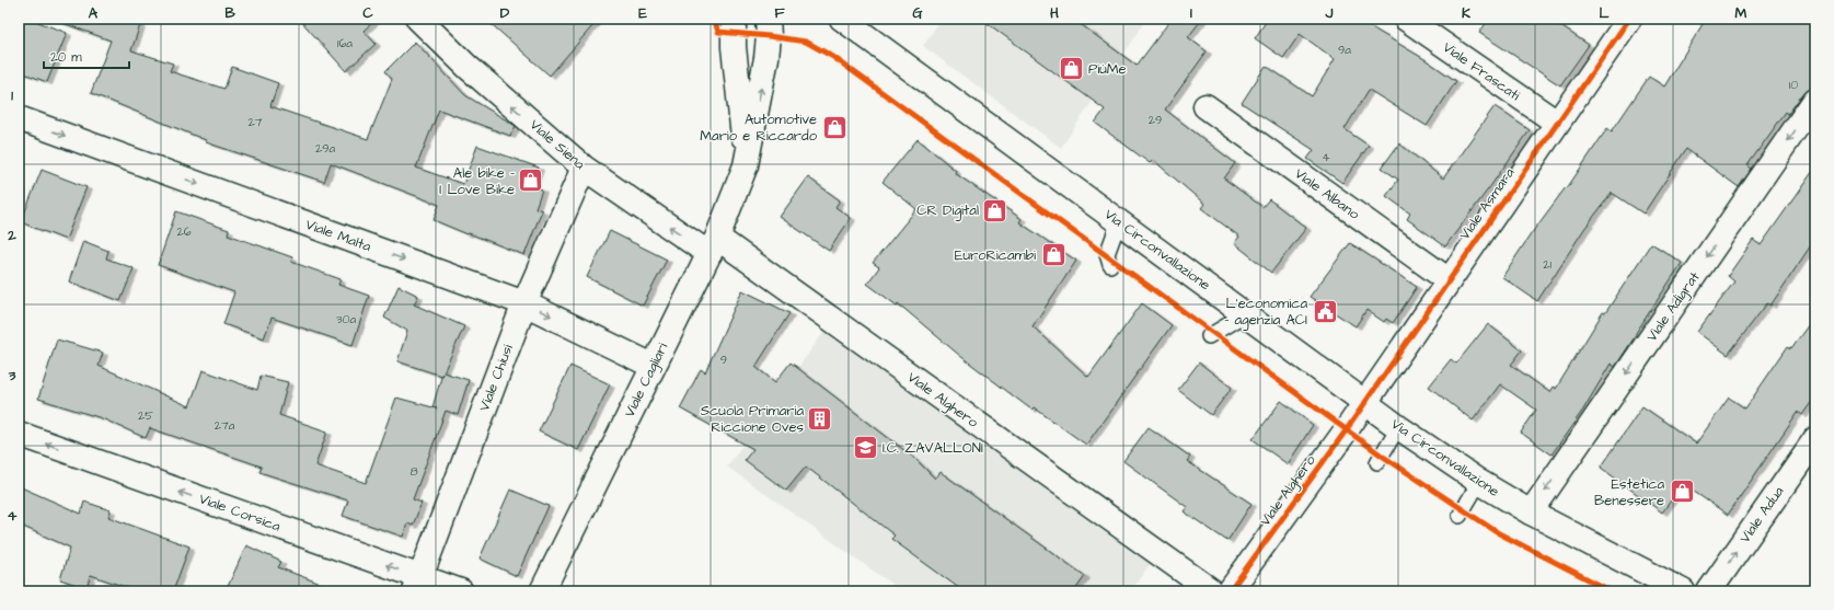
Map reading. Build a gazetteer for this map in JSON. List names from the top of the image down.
{
  "streets": {
    "street": [
      "Viale Frascati",
      "Viale Siena",
      "Viale Albano",
      "Viale Asmara",
      "Viale Malta",
      "Via Circonvallazione",
      "Viale Adigrat",
      "Viale Chiusi",
      "Viale Cagliari",
      "Viale Alghero",
      "Viale Corsica",
      "Viale Adua"
    ]
  },
  "crossings": [
    ["Viale Frascati", "Viale Asmara"],
    ["Viale Siena", "Viale Chiusi"],
    ["Viale Siena", "Viale Cagliari"],
    ["Viale Siena", "Viale Alghero"],
    ["Viale Albano", "Viale Asmara"],
    ["Viale Asmara", "Via Circonvallazione"],
    ["Viale Asmara", "Viale Alghero"],
    ["Viale Malta", "Viale Chiusi"],
    ["Viale Malta", "Viale Cagliari"],
    ["Via Circonvallazione", "Viale Adigrat"],
    ["Via Circonvallazione", "Viale Alghero"],
    ["Viale Chiusi", "Viale Corsica"],
    ["Viale Cagliari", "Viale Alghero"]
  ],
  "one_way": [
    "Viale Siena",
    "Viale Malta",
    "Viale Adigrat",
    "Viale Corsica",
    "Viale Adua"
  ],
  "places": {
    "shop": [
      "PiùMe",
      "Automotive Mario e Riccardo",
      "Ale bike - I Love Bike",
      "CR Digital",
      "EuroRicambi",
      "Estetica Benessere"
    ],
    "public building": ["L'economica - agenzia ACI"],
    "building": ["Scuola Primaria Riccione Oves"],
    "school or university": ["I.C. ZAVALLONI"]
  },
  "house_numbers": [
    "16a",
    "9a",
    "10",
    "29",
    "27",
    "29a",
    "4",
    "26",
    "21",
    "30a",
    "9",
    "25",
    "27a",
    "8"
  ],
  "scale_bar": "20 m",
  "grid": {
    "columns": [
      "A",
      "B",
      "C",
      "D",
      "E",
      "F",
      "G",
      "H",
      "I",
      "J",
      "K",
      "L",
      "M"
    ],
    "rows": [
      "1",
      "2",
      "3",
      "4"
    ]
  }
}
